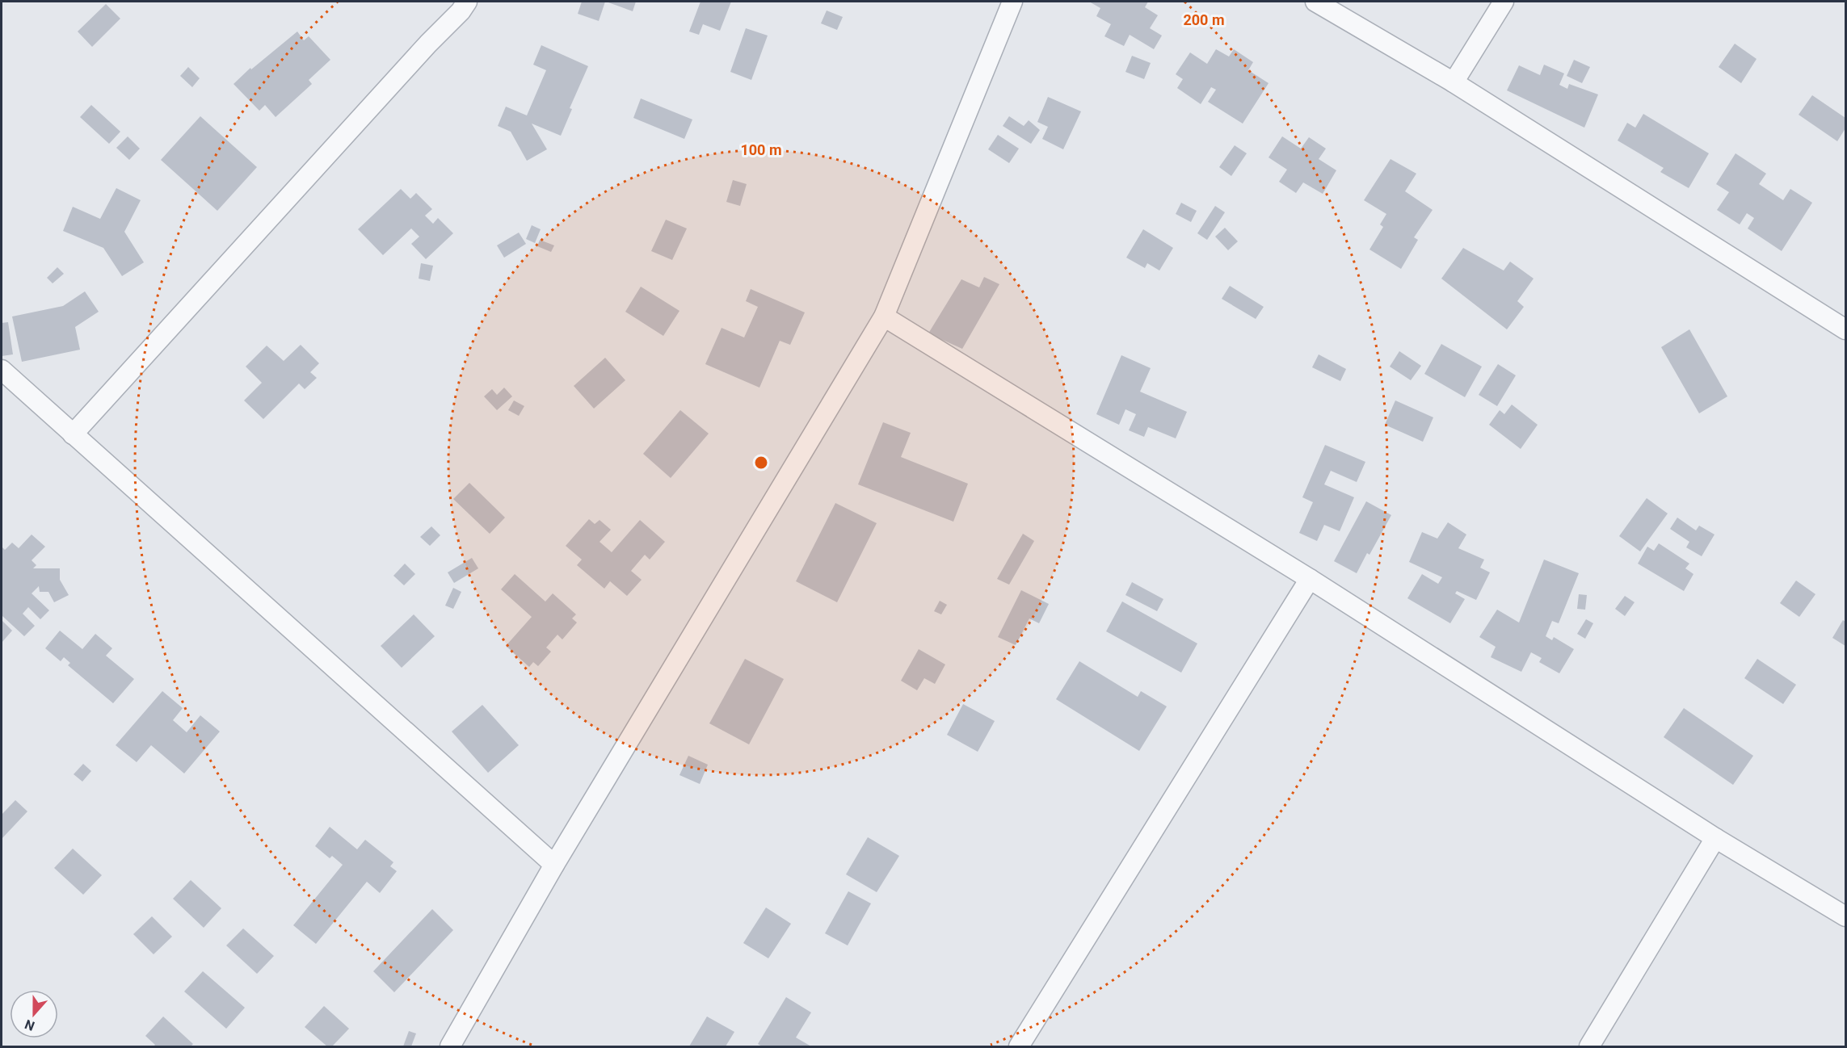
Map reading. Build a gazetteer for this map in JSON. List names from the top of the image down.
{
  "north": "bottom",
  "rings": ["200 m", "100 m"]
}
